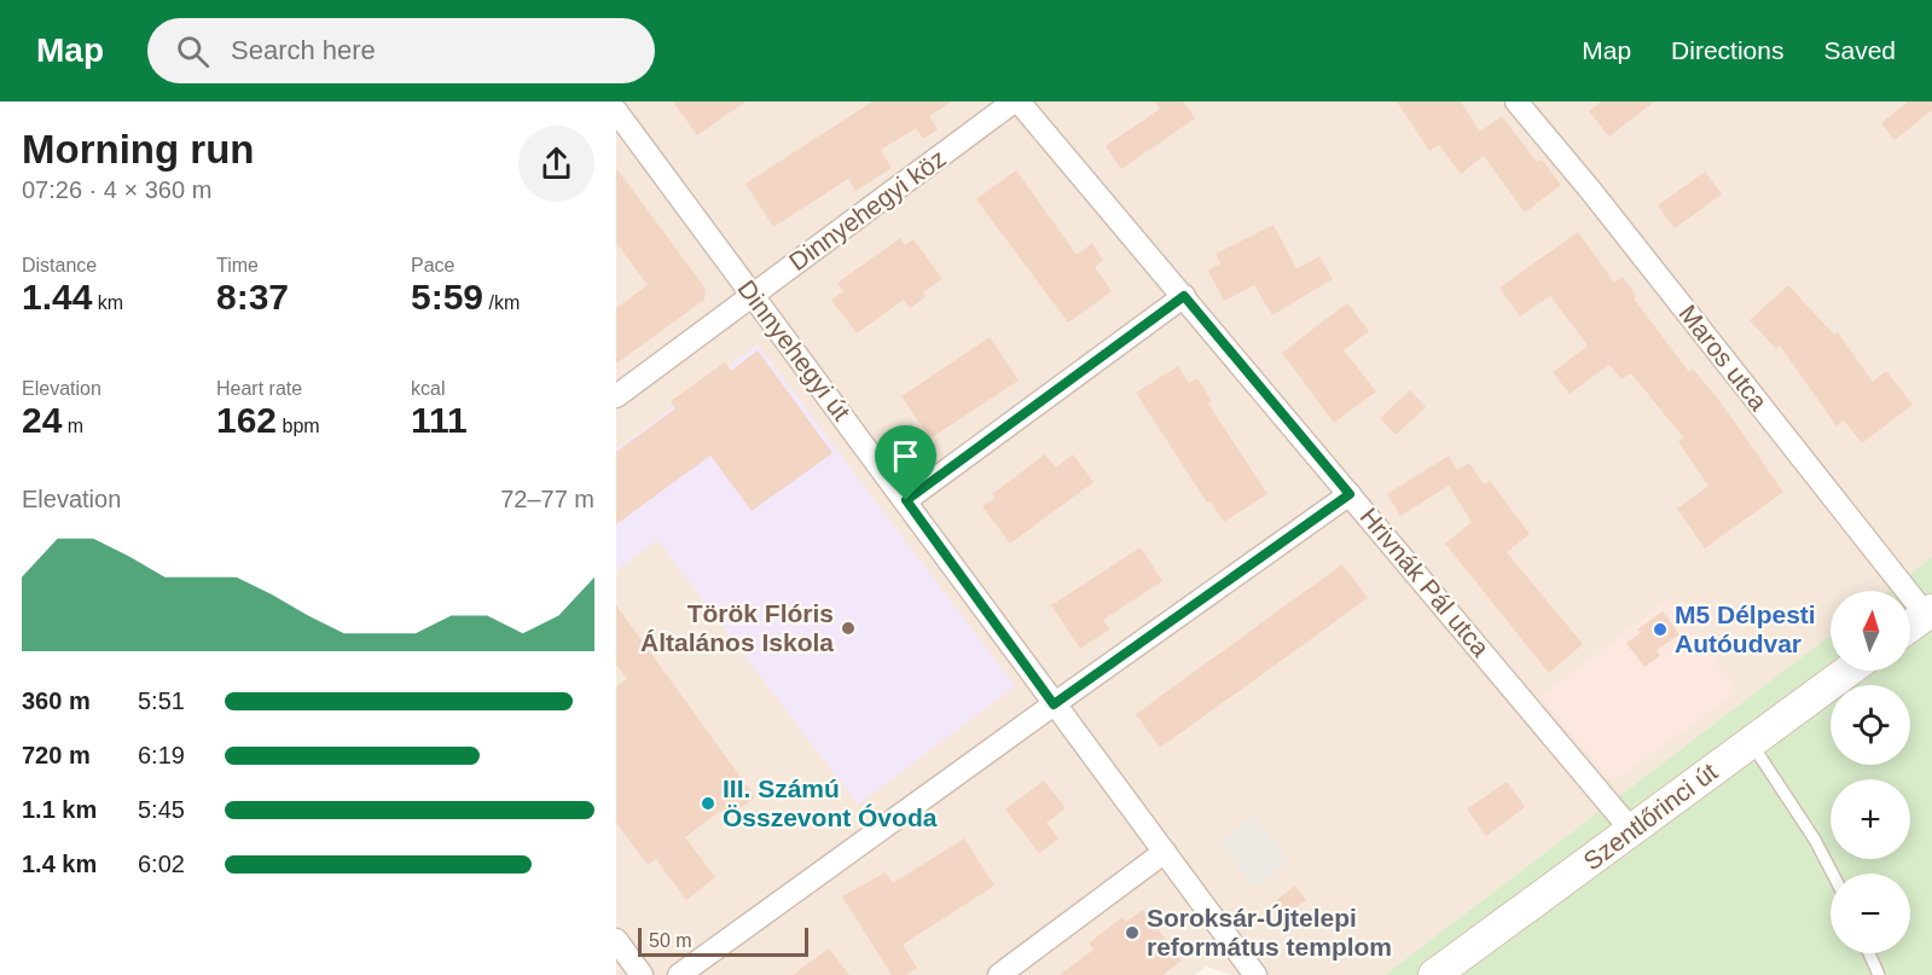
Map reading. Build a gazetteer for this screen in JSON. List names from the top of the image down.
{
  "streets": {
    "main road": ["Szentlőrinci út"],
    "street": [
      "Dinnyehegyi köz",
      "Dinnyehegyi út",
      "Maros utca",
      "Hrivnák Pál utca"
    ]
  },
  "crossings": [
    ["Dinnyehegyi köz", "Dinnyehegyi út"],
    ["Dinnyehegyi köz", "Hrivnák Pál utca"],
    ["Hrivnák Pál utca", "Szentlőrinci út"]
  ],
  "places": [
    "Török Flóris Általános Iskola",
    "M5 Délpesti Autóudvar",
    "III. Számú Összevont Óvoda",
    "Soroksár-Újtelepi református templom"
  ],
  "scale_bar": "50 m",
  "north": "top",
  "page": {
    "header": "Map",
    "search": "Search here",
    "nav": ["Map", "Directions", "Saved"],
    "heading": ["Morning run", "07:26 · 4 × 360 m"],
    "stats": [
      ["Distance", "1.44 km"],
      ["Time", "8:37"],
      ["Pace", "5:59 /km"],
      ["Elevation", "24 m"],
      ["Heart rate", "162 bpm"],
      ["kcal", "111"]
    ],
    "chart": ["Elevation", "72–77 m"],
    "map_buttons": ["+", "−"],
    "list": [
      {
        "name": "360 m",
        "note": "5:51"
      },
      {
        "name": "720 m",
        "note": "6:19"
      },
      {
        "name": "1.1 km",
        "note": "5:45"
      },
      {
        "name": "1.4 km",
        "note": "6:02"
      }
    ],
    "scale": "50 m"
  }
}
